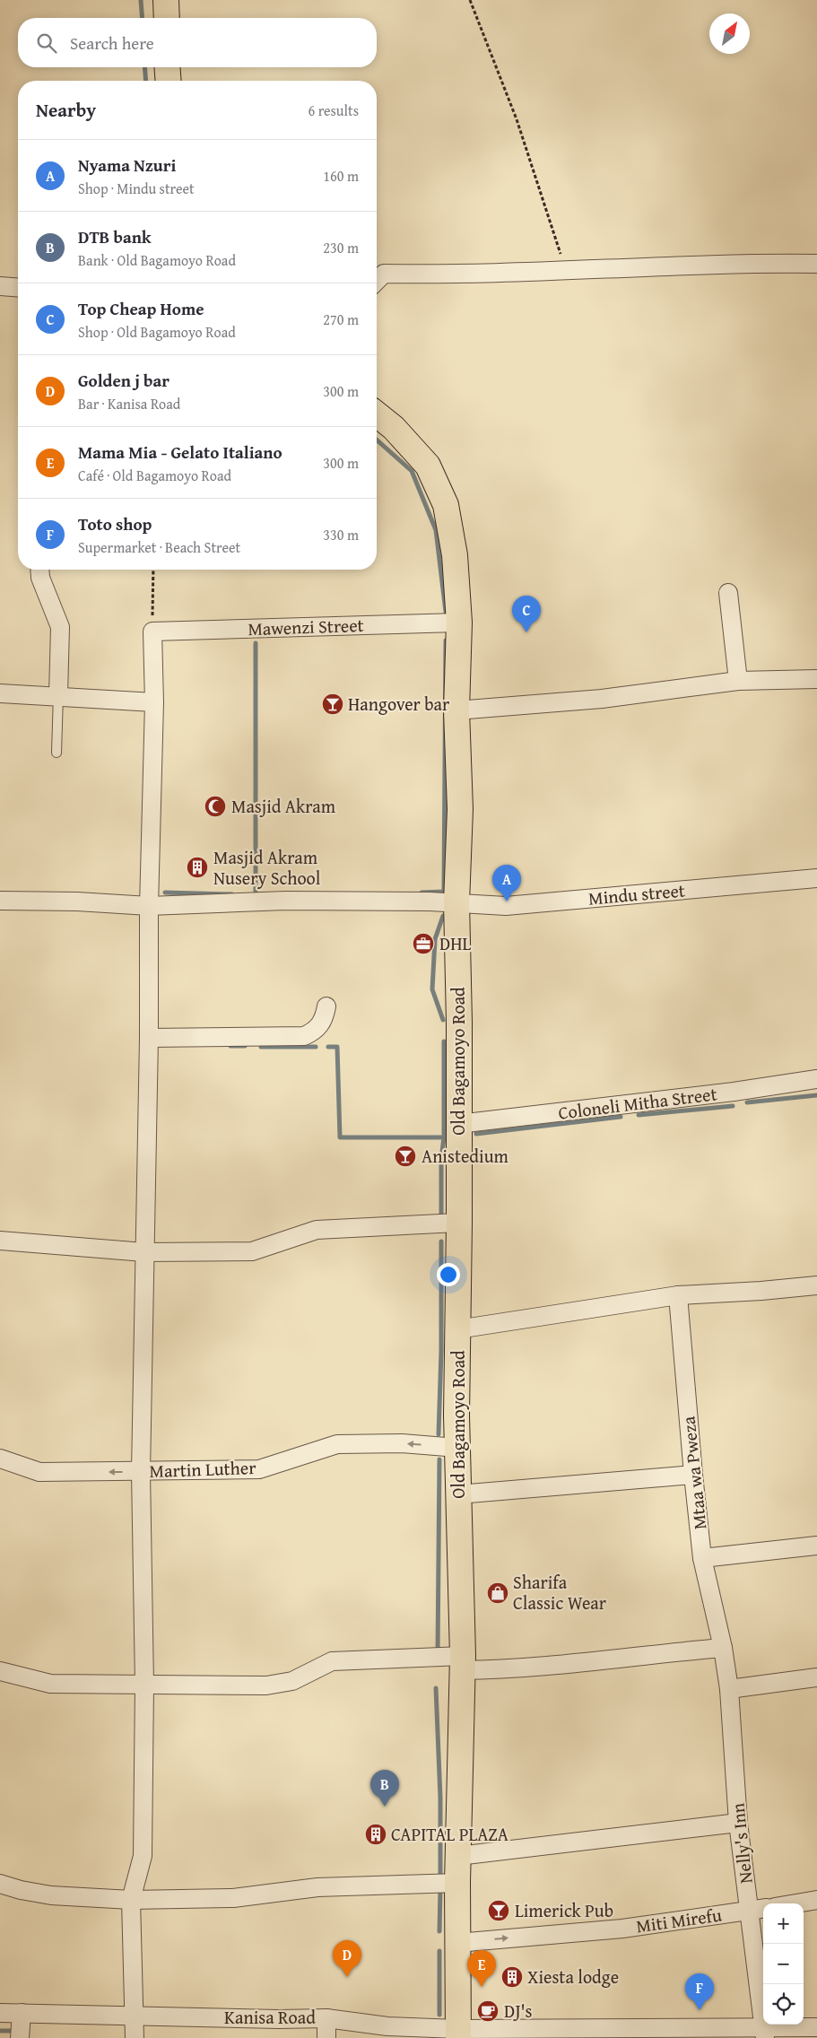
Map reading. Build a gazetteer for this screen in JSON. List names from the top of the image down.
{
  "streets": {
    "main road": ["Old Bagamoyo Road"],
    "street": [
      "Mawenzi Street",
      "Mindu street",
      "Coloneli Mitha Street",
      "Martin Luther",
      "Mtaa wa Pweza",
      "Nelly's Inn",
      "Miti Mirefu",
      "Kanisa Road"
    ]
  },
  "crossings": [
    ["Mawenzi Street", "Old Bagamoyo Road"],
    ["Mindu street", "Old Bagamoyo Road"],
    ["Old Bagamoyo Road", "Coloneli Mitha Street"],
    ["Old Bagamoyo Road", "Martin Luther"],
    ["Old Bagamoyo Road", "Miti Mirefu"],
    ["Old Bagamoyo Road", "Kanisa Road"],
    ["Mtaa wa Pweza", "Nelly's Inn"],
    ["Nelly's Inn", "Miti Mirefu"],
    ["Nelly's Inn", "Kanisa Road"]
  ],
  "one_way": ["Martin Luther"],
  "places": {
    "bar": ["Hangover bar", "Anistedium", "Limerick Pub"],
    "mosque": ["Masjid Akram"],
    "building": ["Masjid Akram Nusery School", "CAPITAL PLAZA", "Xiesta lodge"],
    "office": ["DHL"],
    "shop": ["Sharifa Classic Wear"],
    "cafe": ["DJ's"]
  },
  "north": "top right",
  "page": {
    "search": "Search here",
    "heading": ["Nearby", "6 results"],
    "list": [
      {
        "mark": "A",
        "name": "Nyama Nzuri",
        "note": "Shop · Mindu street",
        "value": "160 m"
      },
      {
        "mark": "B",
        "name": "DTB bank",
        "note": "Bank · Old Bagamoyo Road",
        "value": "230 m"
      },
      {
        "mark": "C",
        "name": "Top Cheap Home",
        "note": "Shop · Old Bagamoyo Road",
        "value": "270 m"
      },
      {
        "mark": "D",
        "name": "Golden j bar",
        "note": "Bar · Kanisa Road",
        "value": "300 m"
      },
      {
        "mark": "E",
        "name": "Mama Mia - Gelato Italiano",
        "note": "Café · Old Bagamoyo Road",
        "value": "300 m"
      },
      {
        "mark": "F",
        "name": "Toto shop",
        "note": "Supermarket · Beach Street",
        "value": "330 m"
      }
    ],
    "pins": [
      "C",
      "A",
      "B",
      "D",
      "E",
      "F"
    ],
    "map_buttons": ["+", "−"]
  }
}
